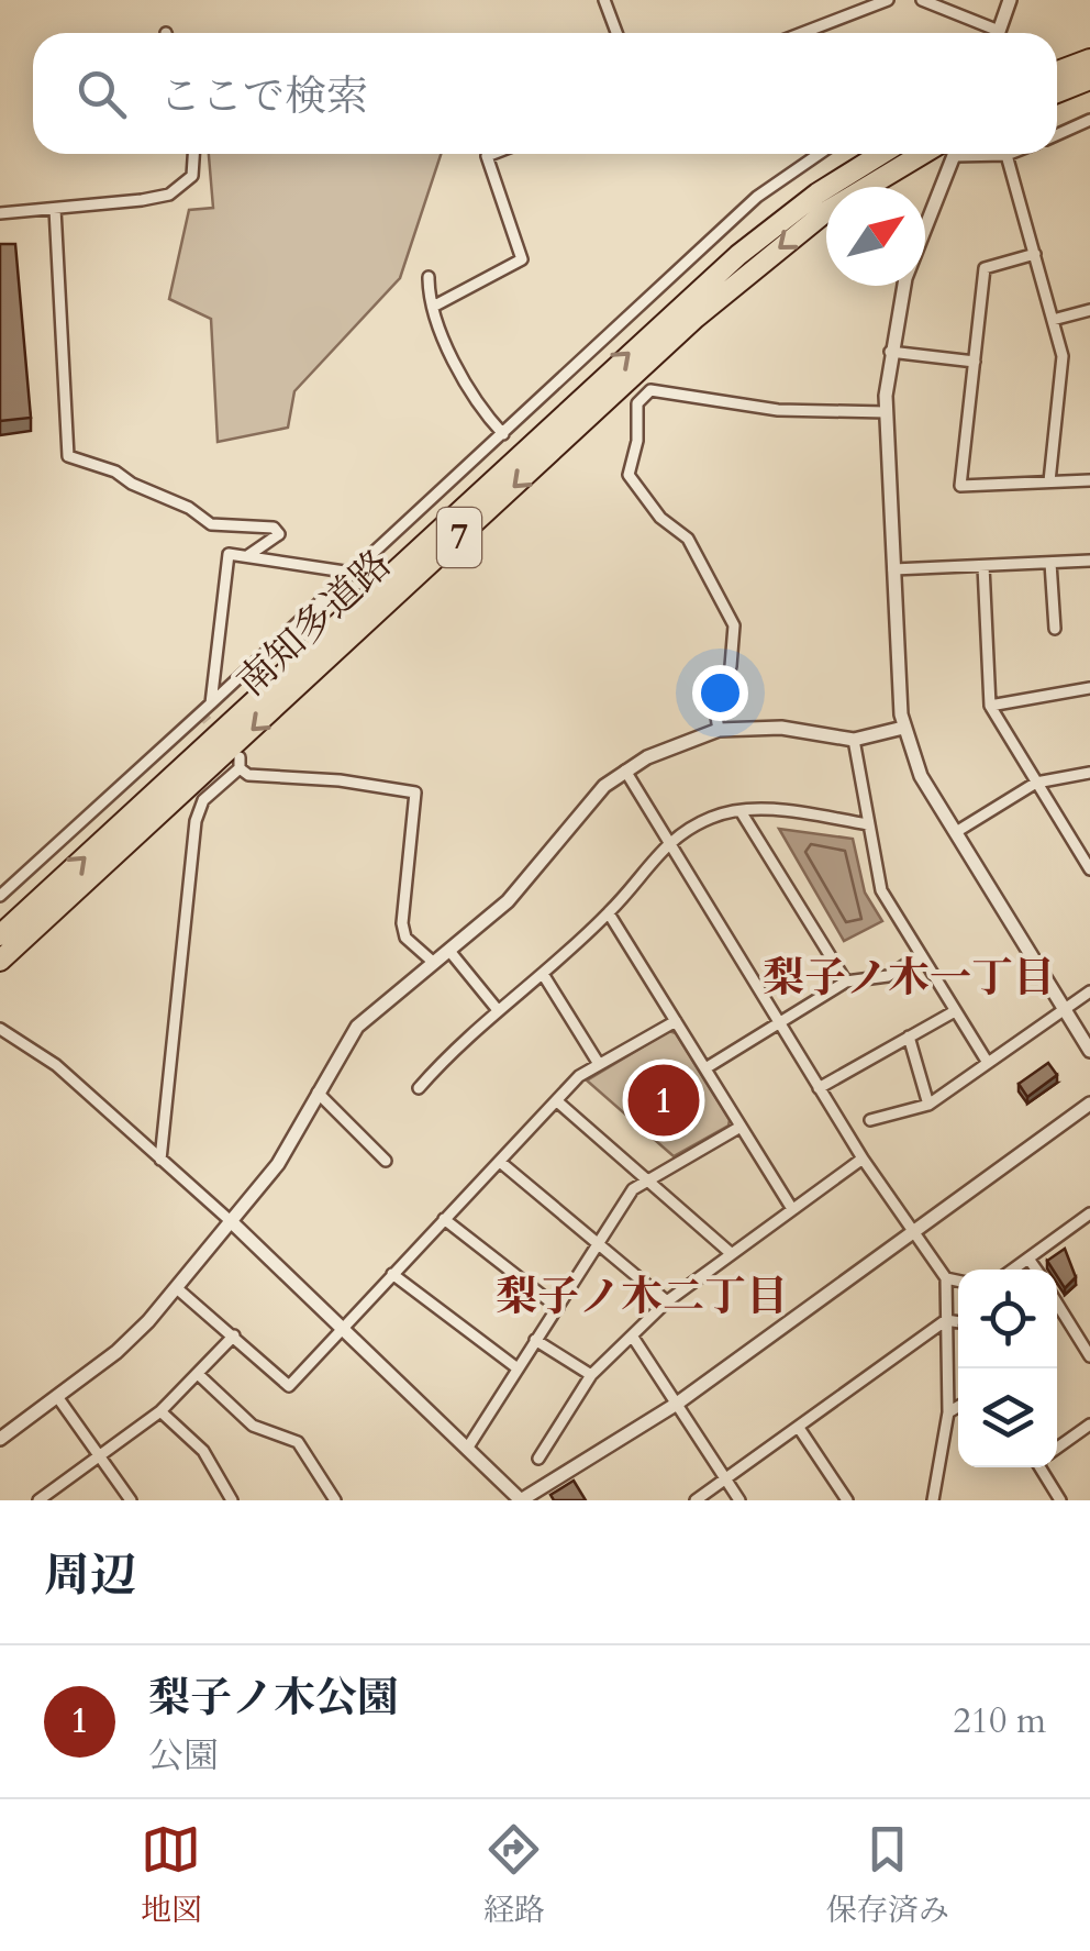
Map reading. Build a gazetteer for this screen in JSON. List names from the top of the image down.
{
  "streets": {
    "highway": ["7", "南知多道路"]
  },
  "districts": ["梨子ノ木一丁目", "梨子ノ木二丁目"],
  "north": "top right",
  "page": {
    "search": "ここで検索",
    "pins": "1",
    "heading": "周辺",
    "list": [
      {
        "mark": "1",
        "name": "梨子ノ木公園",
        "note": "公園",
        "value": "210 m"
      }
    ],
    "nav": ["地図", "経路", "保存済み"]
  }
}
